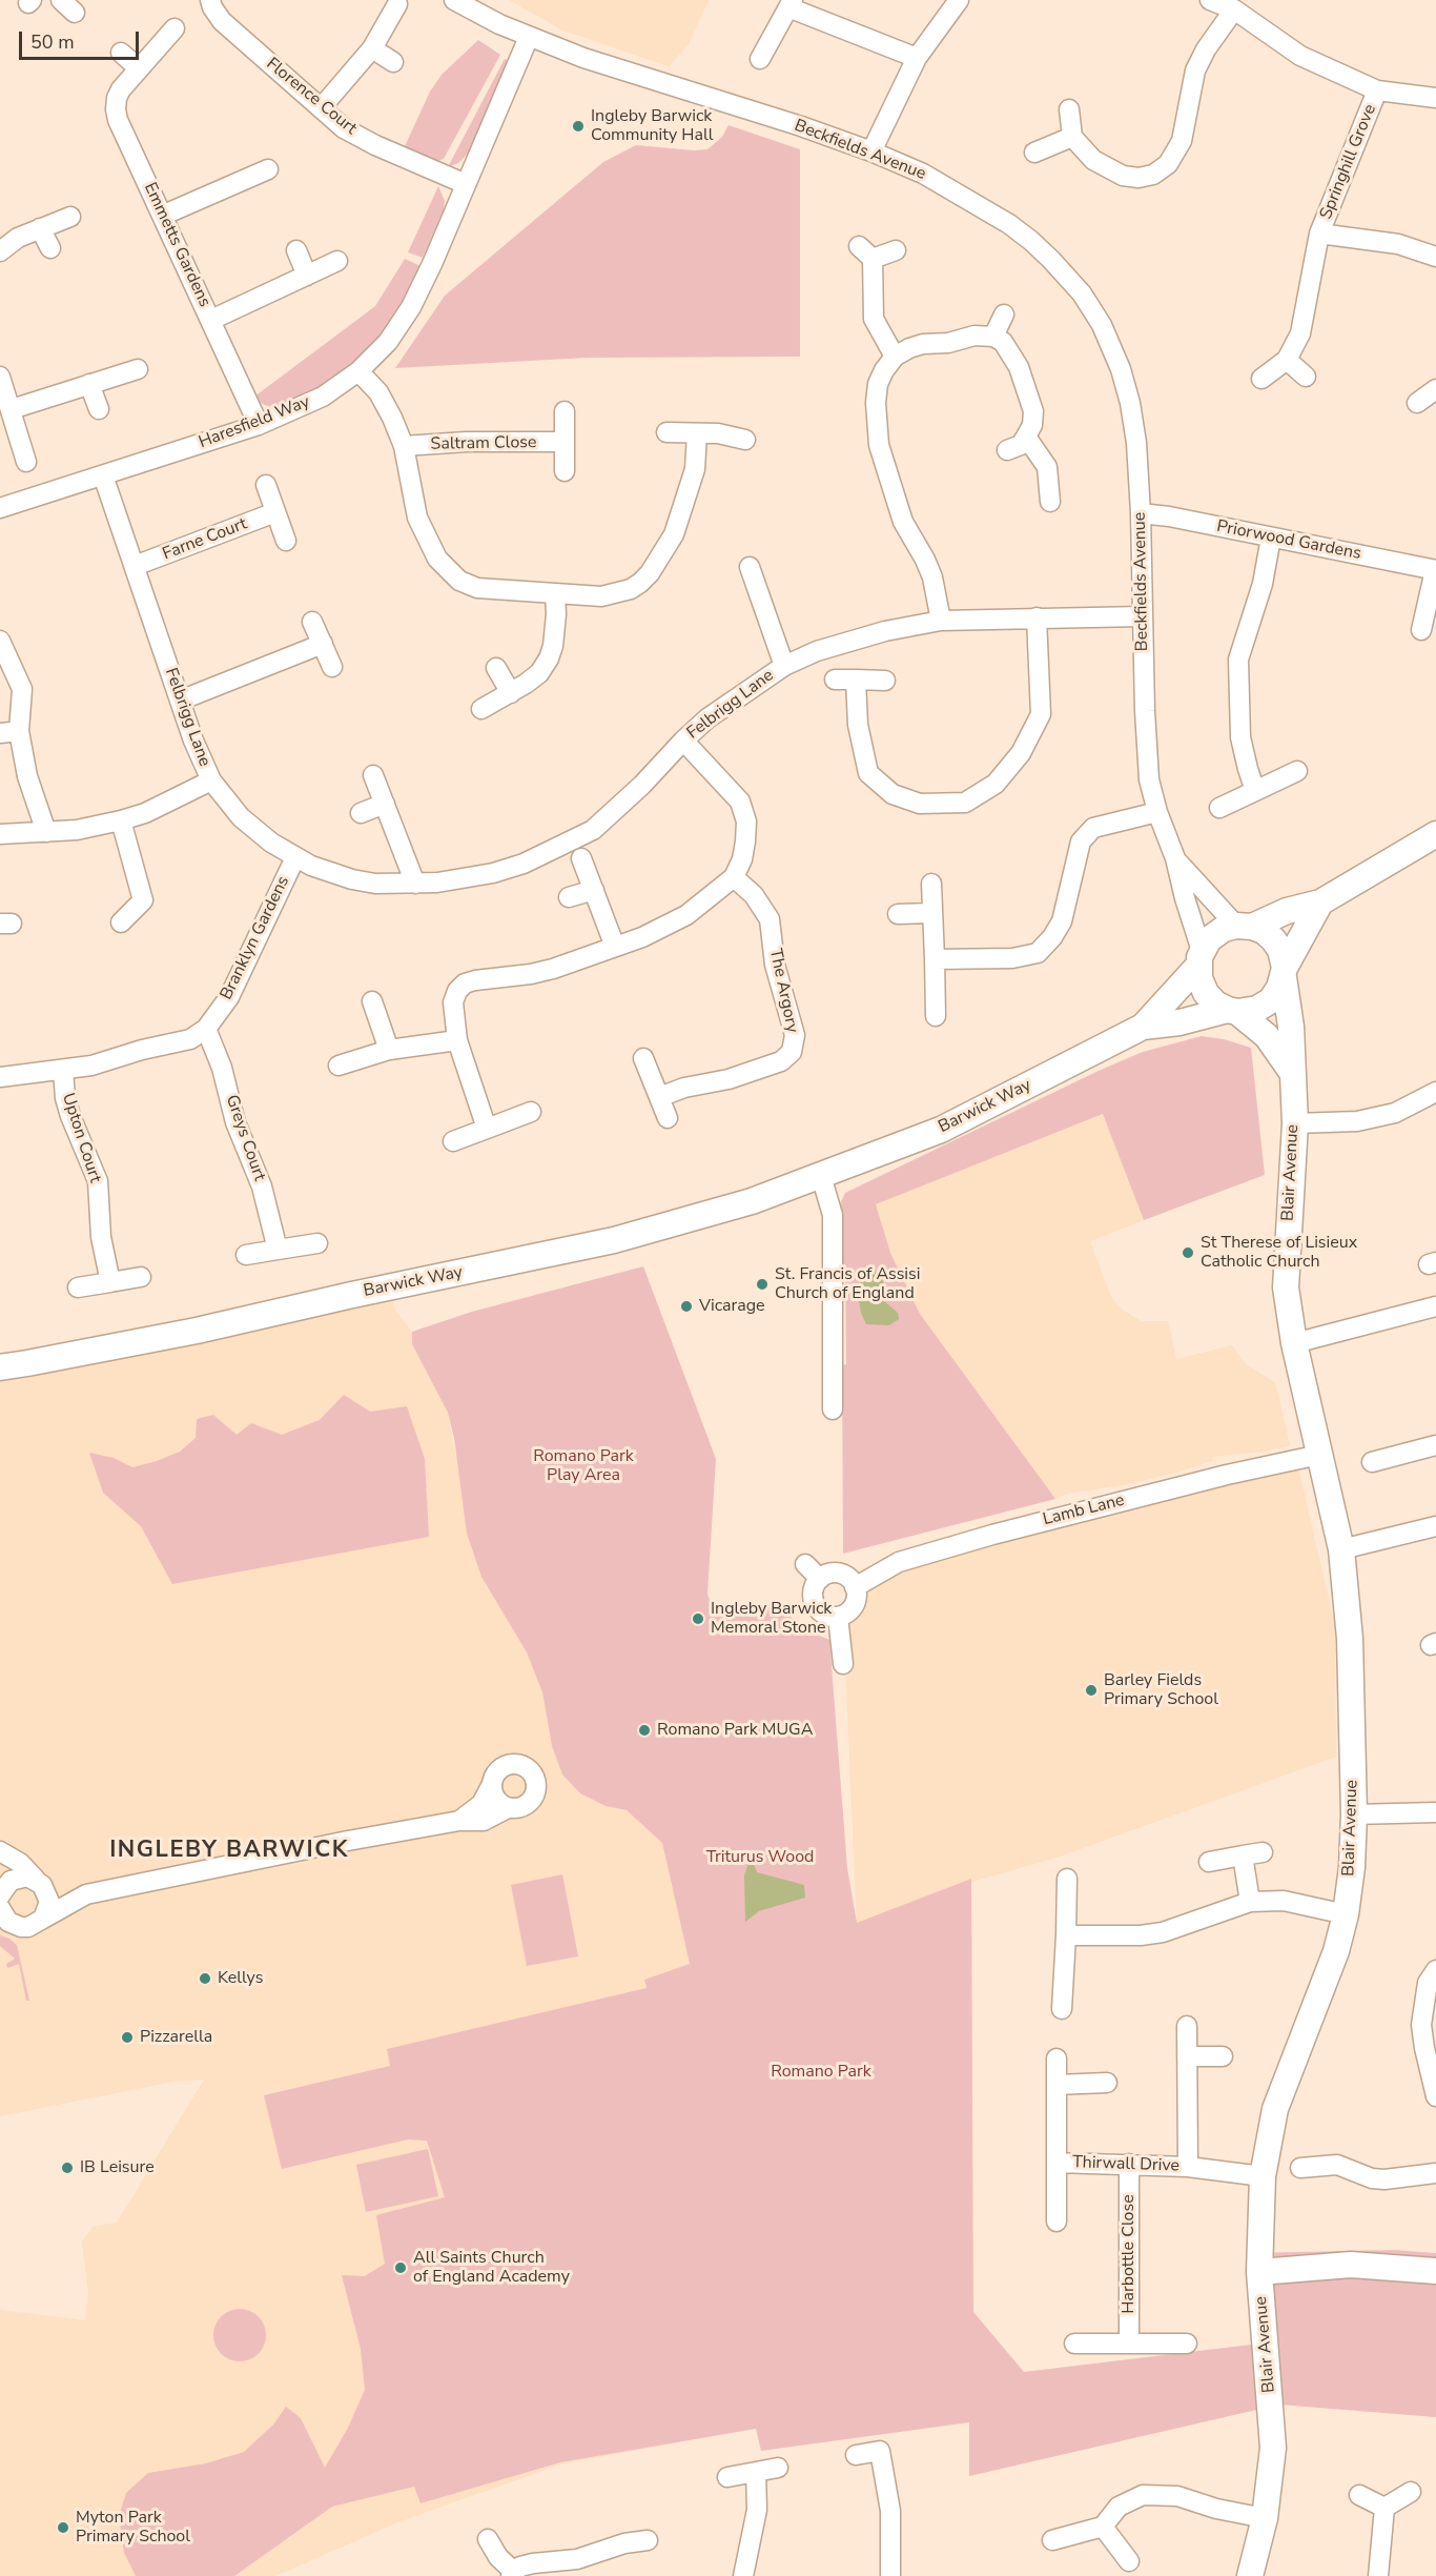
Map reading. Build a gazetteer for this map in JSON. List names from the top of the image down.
{
  "streets": {
    "street": [
      "Florence Court",
      "Beckfields Avenue",
      "Springhill Grove",
      "Emmetts Gardens",
      "Haresfield Way",
      "Saltram Close",
      "Farne Court",
      "Priorwood Gardens",
      "Felbrigg Lane",
      "Branklyn Gardens",
      "The Argory",
      "Barwick Way",
      "Upton Court",
      "Greys Court",
      "Blair Avenue",
      "Lamb Lane",
      "Thirwall Drive",
      "Harbottle Close"
    ]
  },
  "crossings": [
    ["Florence Court", "Haresfield Way"],
    ["Beckfields Avenue", "Haresfield Way"],
    ["Beckfields Avenue", "Priorwood Gardens"],
    ["Beckfields Avenue", "Felbrigg Lane"],
    ["Beckfields Avenue", "Barwick Way"],
    ["Beckfields Avenue", "Blair Avenue"],
    ["Emmetts Gardens", "Haresfield Way"],
    ["Haresfield Way", "Felbrigg Lane"],
    ["Farne Court", "Felbrigg Lane"],
    ["Felbrigg Lane", "Branklyn Gardens"],
    ["Branklyn Gardens", "Greys Court"],
    ["Barwick Way", "Blair Avenue"],
    ["Blair Avenue", "Lamb Lane"],
    ["Blair Avenue", "Thirwall Drive"],
    ["Thirwall Drive", "Harbottle Close"]
  ],
  "districts": ["INGLEBY BARWICK"],
  "parks": ["Romano Park Play Area", "Triturus Wood", "Romano Park"],
  "places": [
    "Ingleby Barwick Community Hall",
    "St Therese of Lisieux Catholic Church",
    "St. Francis of Assisi Church of England",
    "Vicarage",
    "Ingleby Barwick Memoral Stone",
    "Barley Fields Primary School",
    "Romano Park MUGA",
    "Kellys",
    "Pizzarella",
    "IB Leisure",
    "All Saints Church of England Academy",
    "Myton Park Primary School"
  ],
  "scale_bar": "50 m"
}
